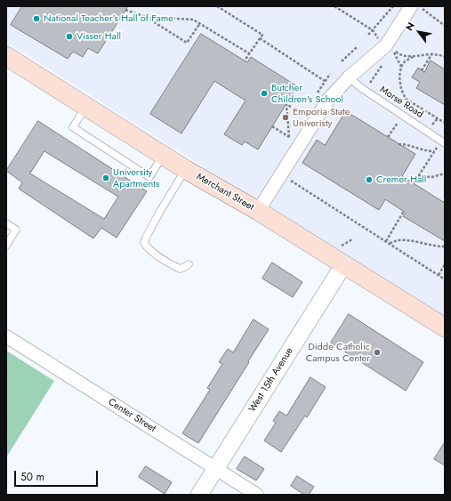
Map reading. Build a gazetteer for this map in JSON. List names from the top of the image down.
{
  "streets": {
    "main road": ["Merchant Street"],
    "street": ["West 15th Avenue", "Center Street"],
    "lane": ["Morse Road"]
  },
  "crossings": [
    ["Merchant Street", "West 15th Avenue"],
    ["West 15th Avenue", "Center Street"]
  ],
  "places": [
    "National Teacher’s Hall of Fame",
    "Visser Hall",
    "Butcher Children's School",
    "Emporia State Univeristy",
    "University Apartments",
    "Cremer Hall",
    "Didde Catholic Campus Center"
  ],
  "scale_bar": "50 m",
  "north": "top left"
}
